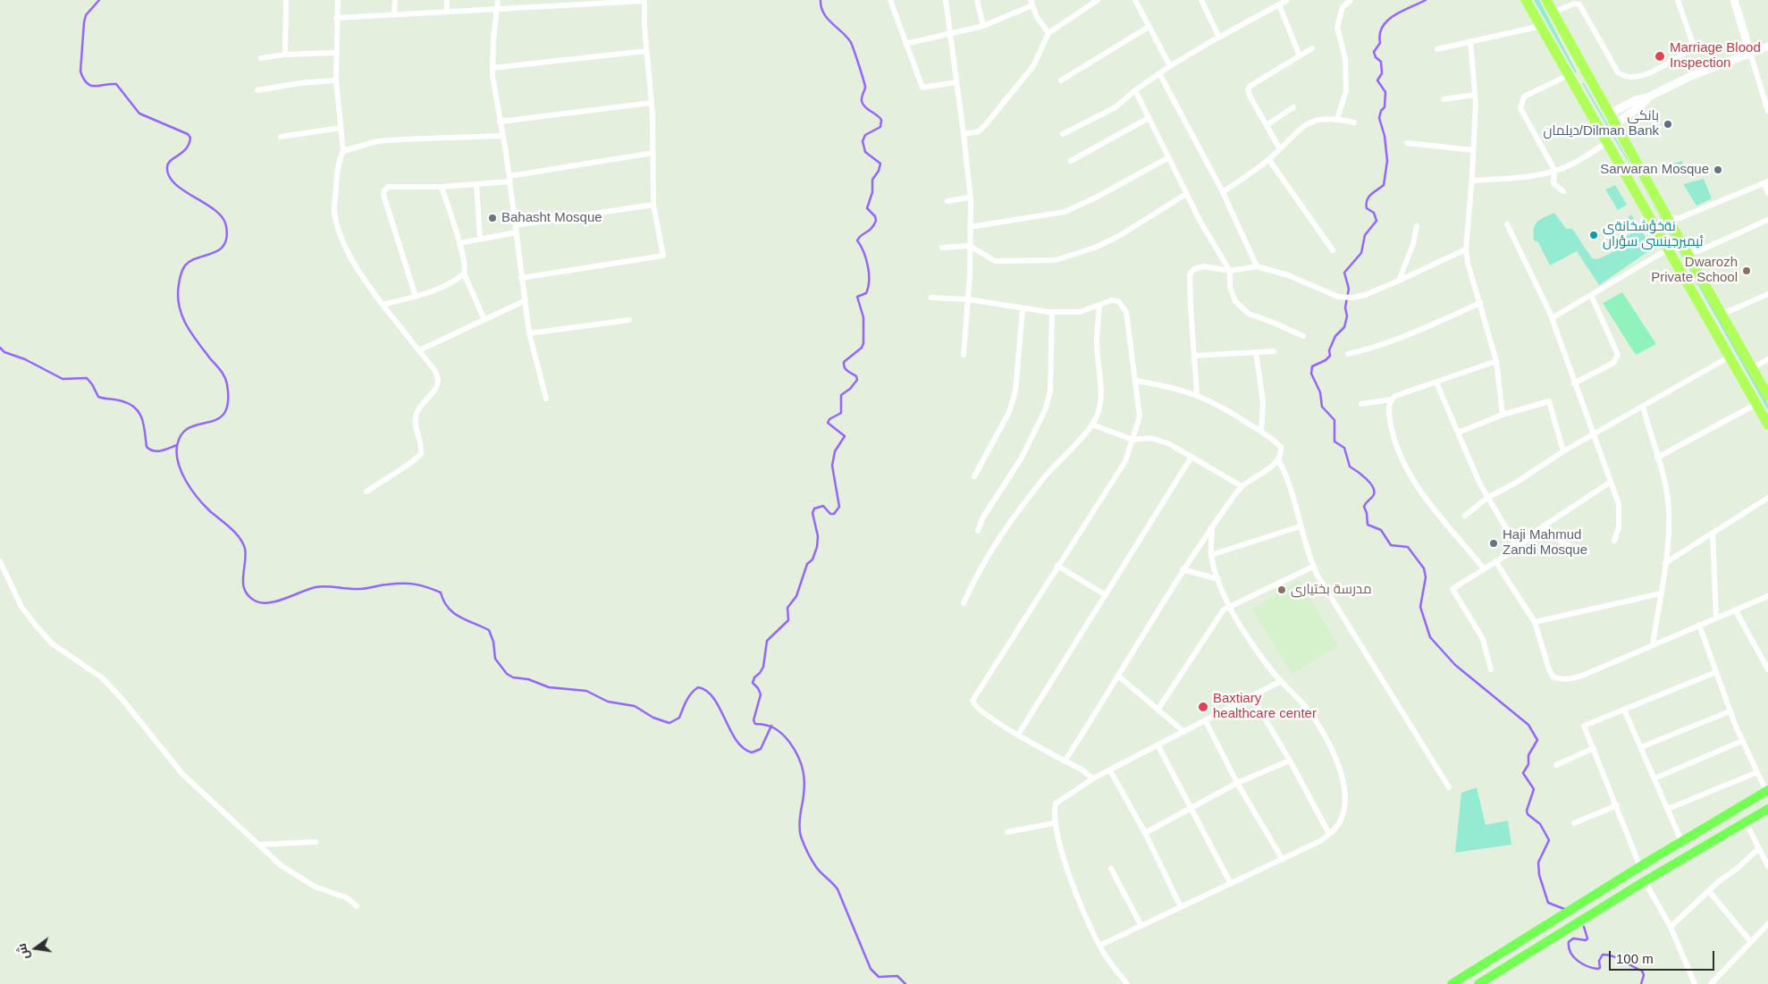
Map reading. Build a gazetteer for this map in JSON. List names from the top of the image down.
{
  "places": [
    "Marriage Blood Inspection",
    "بانکی دیلمان/Dilman Bank",
    "Sarwaran Mosque",
    "Bahasht Mosque",
    "نةخؤشخانةى ئیميرجينسى سؤران",
    "Dwarozh Private School",
    "Haji Mahmud Zandi Mosque",
    "مدرسة بختيارى",
    "Baxtiary healthcare center"
  ],
  "scale_bar": "100 m",
  "north": "left"
}
